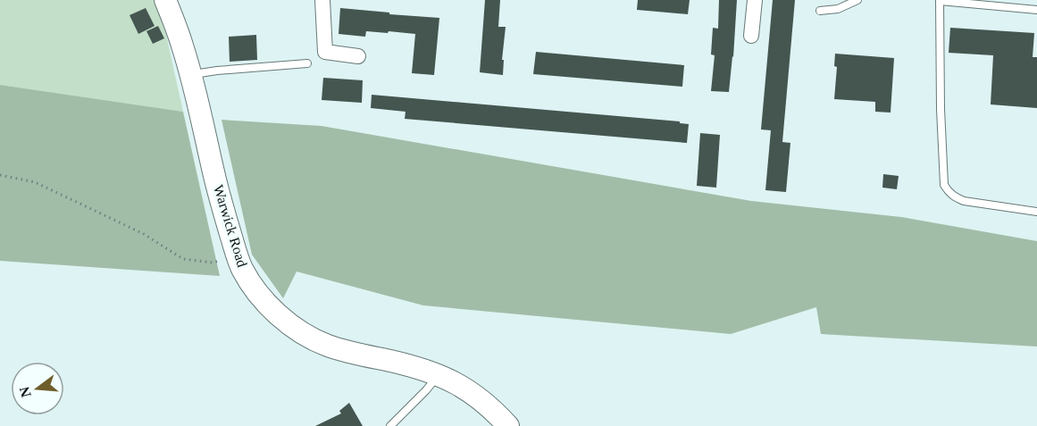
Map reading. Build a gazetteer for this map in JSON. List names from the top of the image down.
{
  "streets": {
    "street": ["Warwick Road"]
  },
  "north": "left"
}
